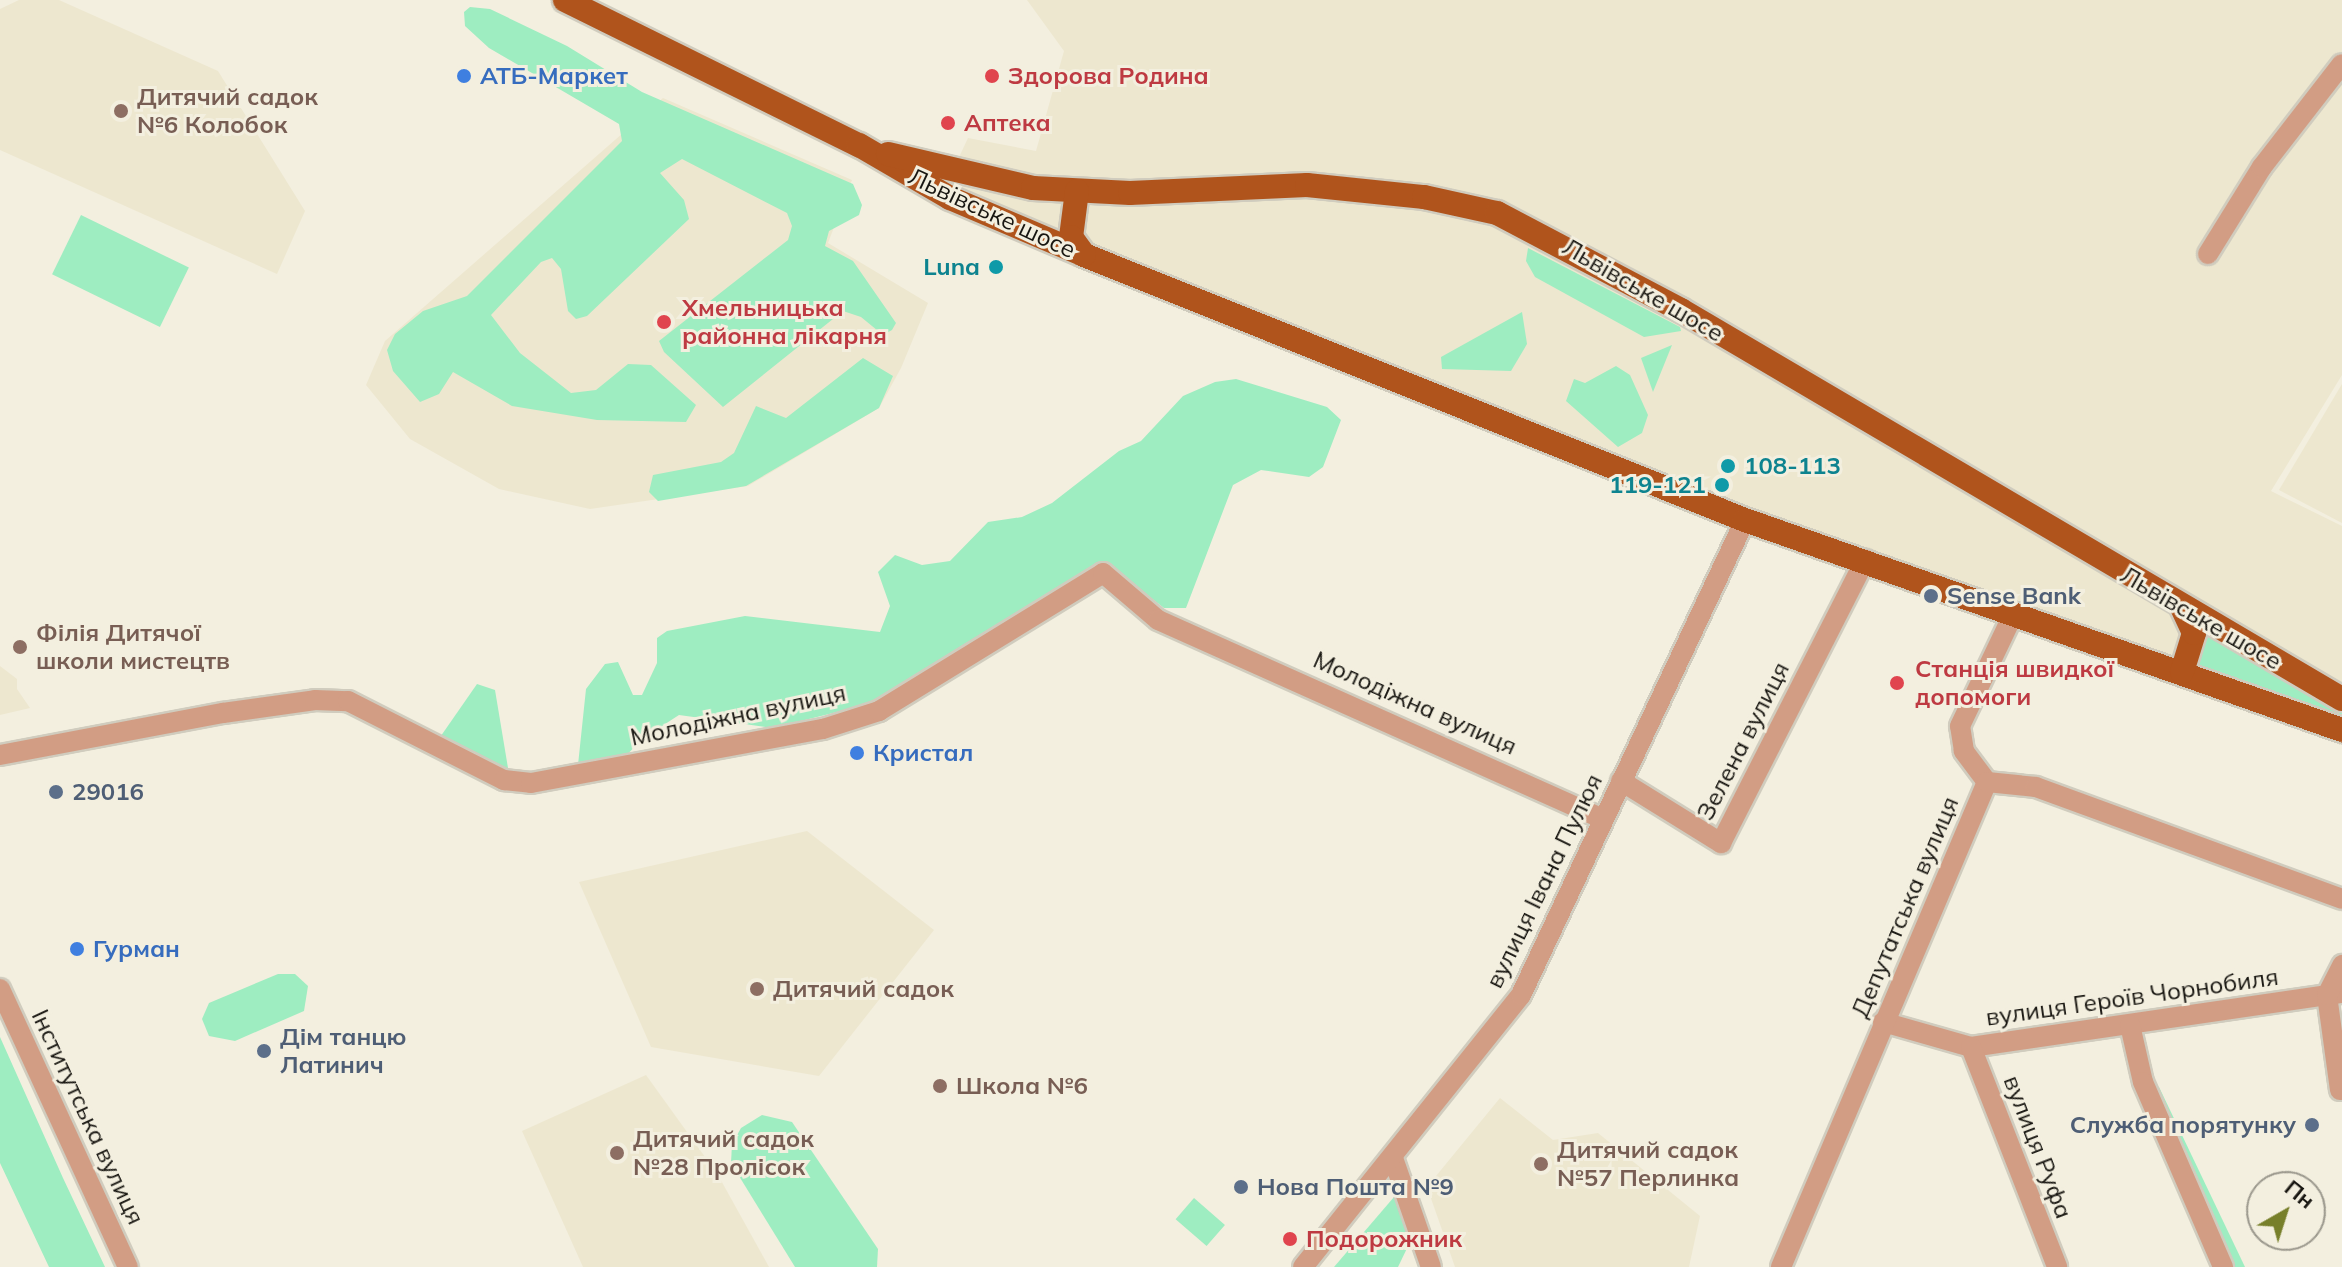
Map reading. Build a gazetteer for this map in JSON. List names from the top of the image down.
{
  "streets": {
    "main road": ["Львівське шосе"],
    "street": [
      "Молодіжна вулиця",
      "Зелена вулиця",
      "вулиця Івана Пулюя",
      "Депутатська вулиця",
      "вулиця Героїв Чорнобиля",
      "Інститутська вулиця",
      "вулиця Руфа"
    ]
  },
  "crossings": [
    ["Львівське шосе", "Зелена вулиця"],
    ["Львівське шосе", "вулиця Івана Пулюя"],
    ["Молодіжна вулиця", "вулиця Івана Пулюя"],
    ["Зелена вулиця", "вулиця Івана Пулюя"],
    ["Депутатська вулиця", "вулиця Героїв Чорнобиля"],
    ["вулиця Героїв Чорнобиля", "вулиця Руфа"]
  ],
  "places": [
    "АТБ-Маркет",
    "Здорова Родина",
    "Дитячий садок №6 Колобок",
    "Аптека",
    "Luna",
    "Хмельницька районна лікарня",
    "108-113",
    "119-121",
    "Sense Bank",
    "Філія Дитячої школи мистецтв",
    "Станція швидкої допомоги",
    "Кристал",
    "29016",
    "Гурман",
    "Дитячий садок",
    "Дім танцю Латинич",
    "Школа №6",
    "Служба порятунку",
    "Дитячий садок №28 Пролісок",
    "Дитячий садок №57 Перлинка",
    "Нова Пошта №9",
    "Подорожник"
  ],
  "north": "top right"
}
